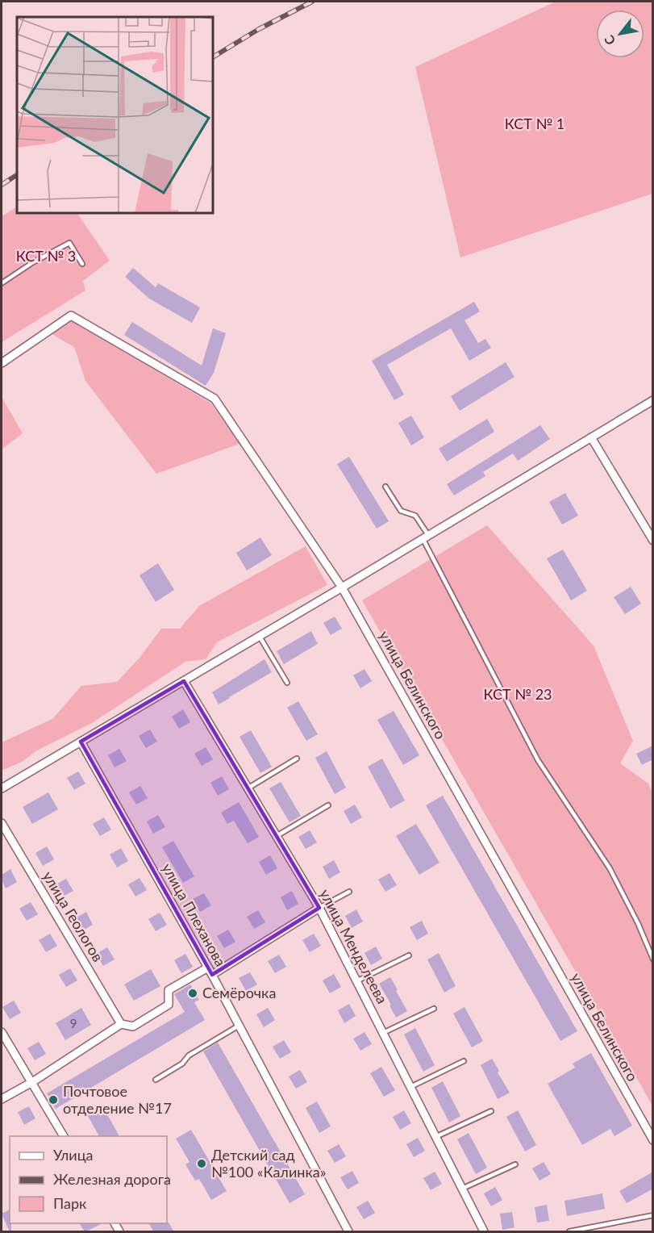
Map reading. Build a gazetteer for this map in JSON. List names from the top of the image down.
{
  "streets": {
    "street": [
      "улица Белинского",
      "улица Плеханова",
      "улица Геологов",
      "улица Менделеева"
    ]
  },
  "parks": ["КСТ № 1", "КСТ № 3", "КСТ № 23"],
  "places": ["Семёрочка", "Почтовое отделение №17", "Детский сад №100 «Калинка»"],
  "house_numbers": ["9"],
  "legend": ["Улица", "Железная дорога", "Парк"],
  "north": "bottom left"
}
